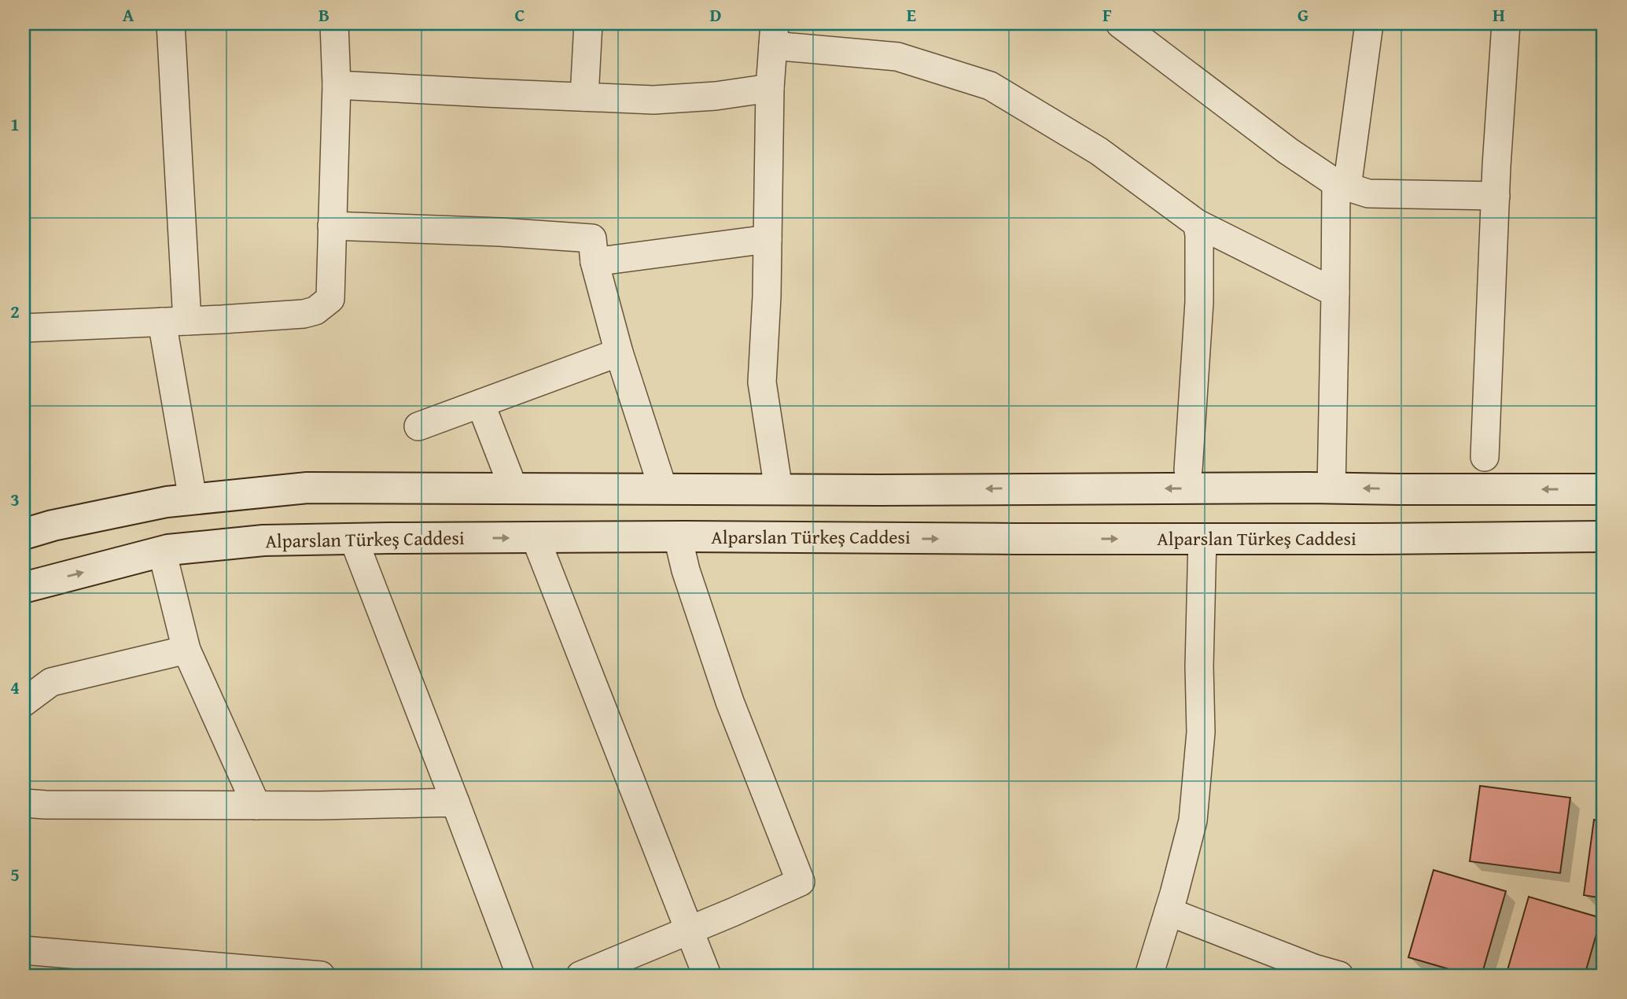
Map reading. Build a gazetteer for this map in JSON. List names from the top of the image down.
{
  "streets": {
    "street": ["Alparslan Türkeş Caddesi"]
  },
  "grid": {
    "columns": [
      "A",
      "B",
      "C",
      "D",
      "E",
      "F",
      "G",
      "H"
    ],
    "rows": [
      "1",
      "2",
      "3",
      "4",
      "5"
    ]
  }
}
